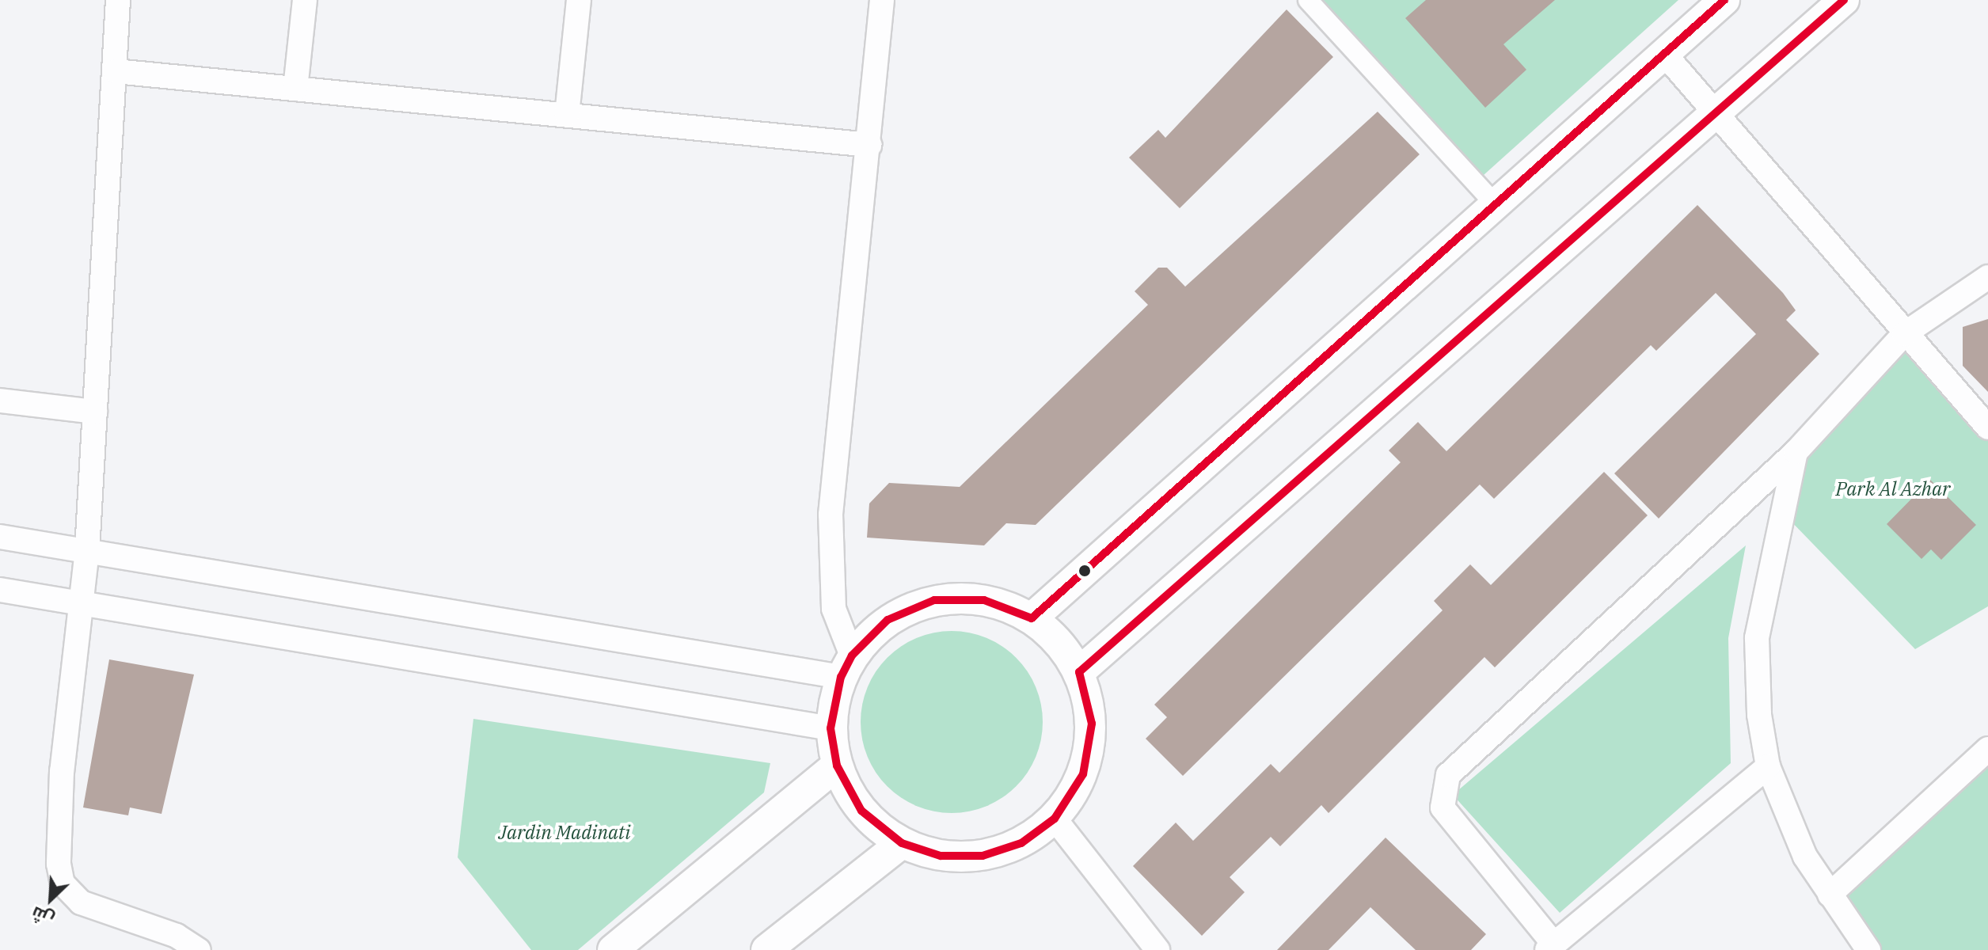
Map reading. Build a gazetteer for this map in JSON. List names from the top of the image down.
{
  "parks": ["Park Al Azhar", "Jardin Madinati"],
  "north": "bottom left"
}
